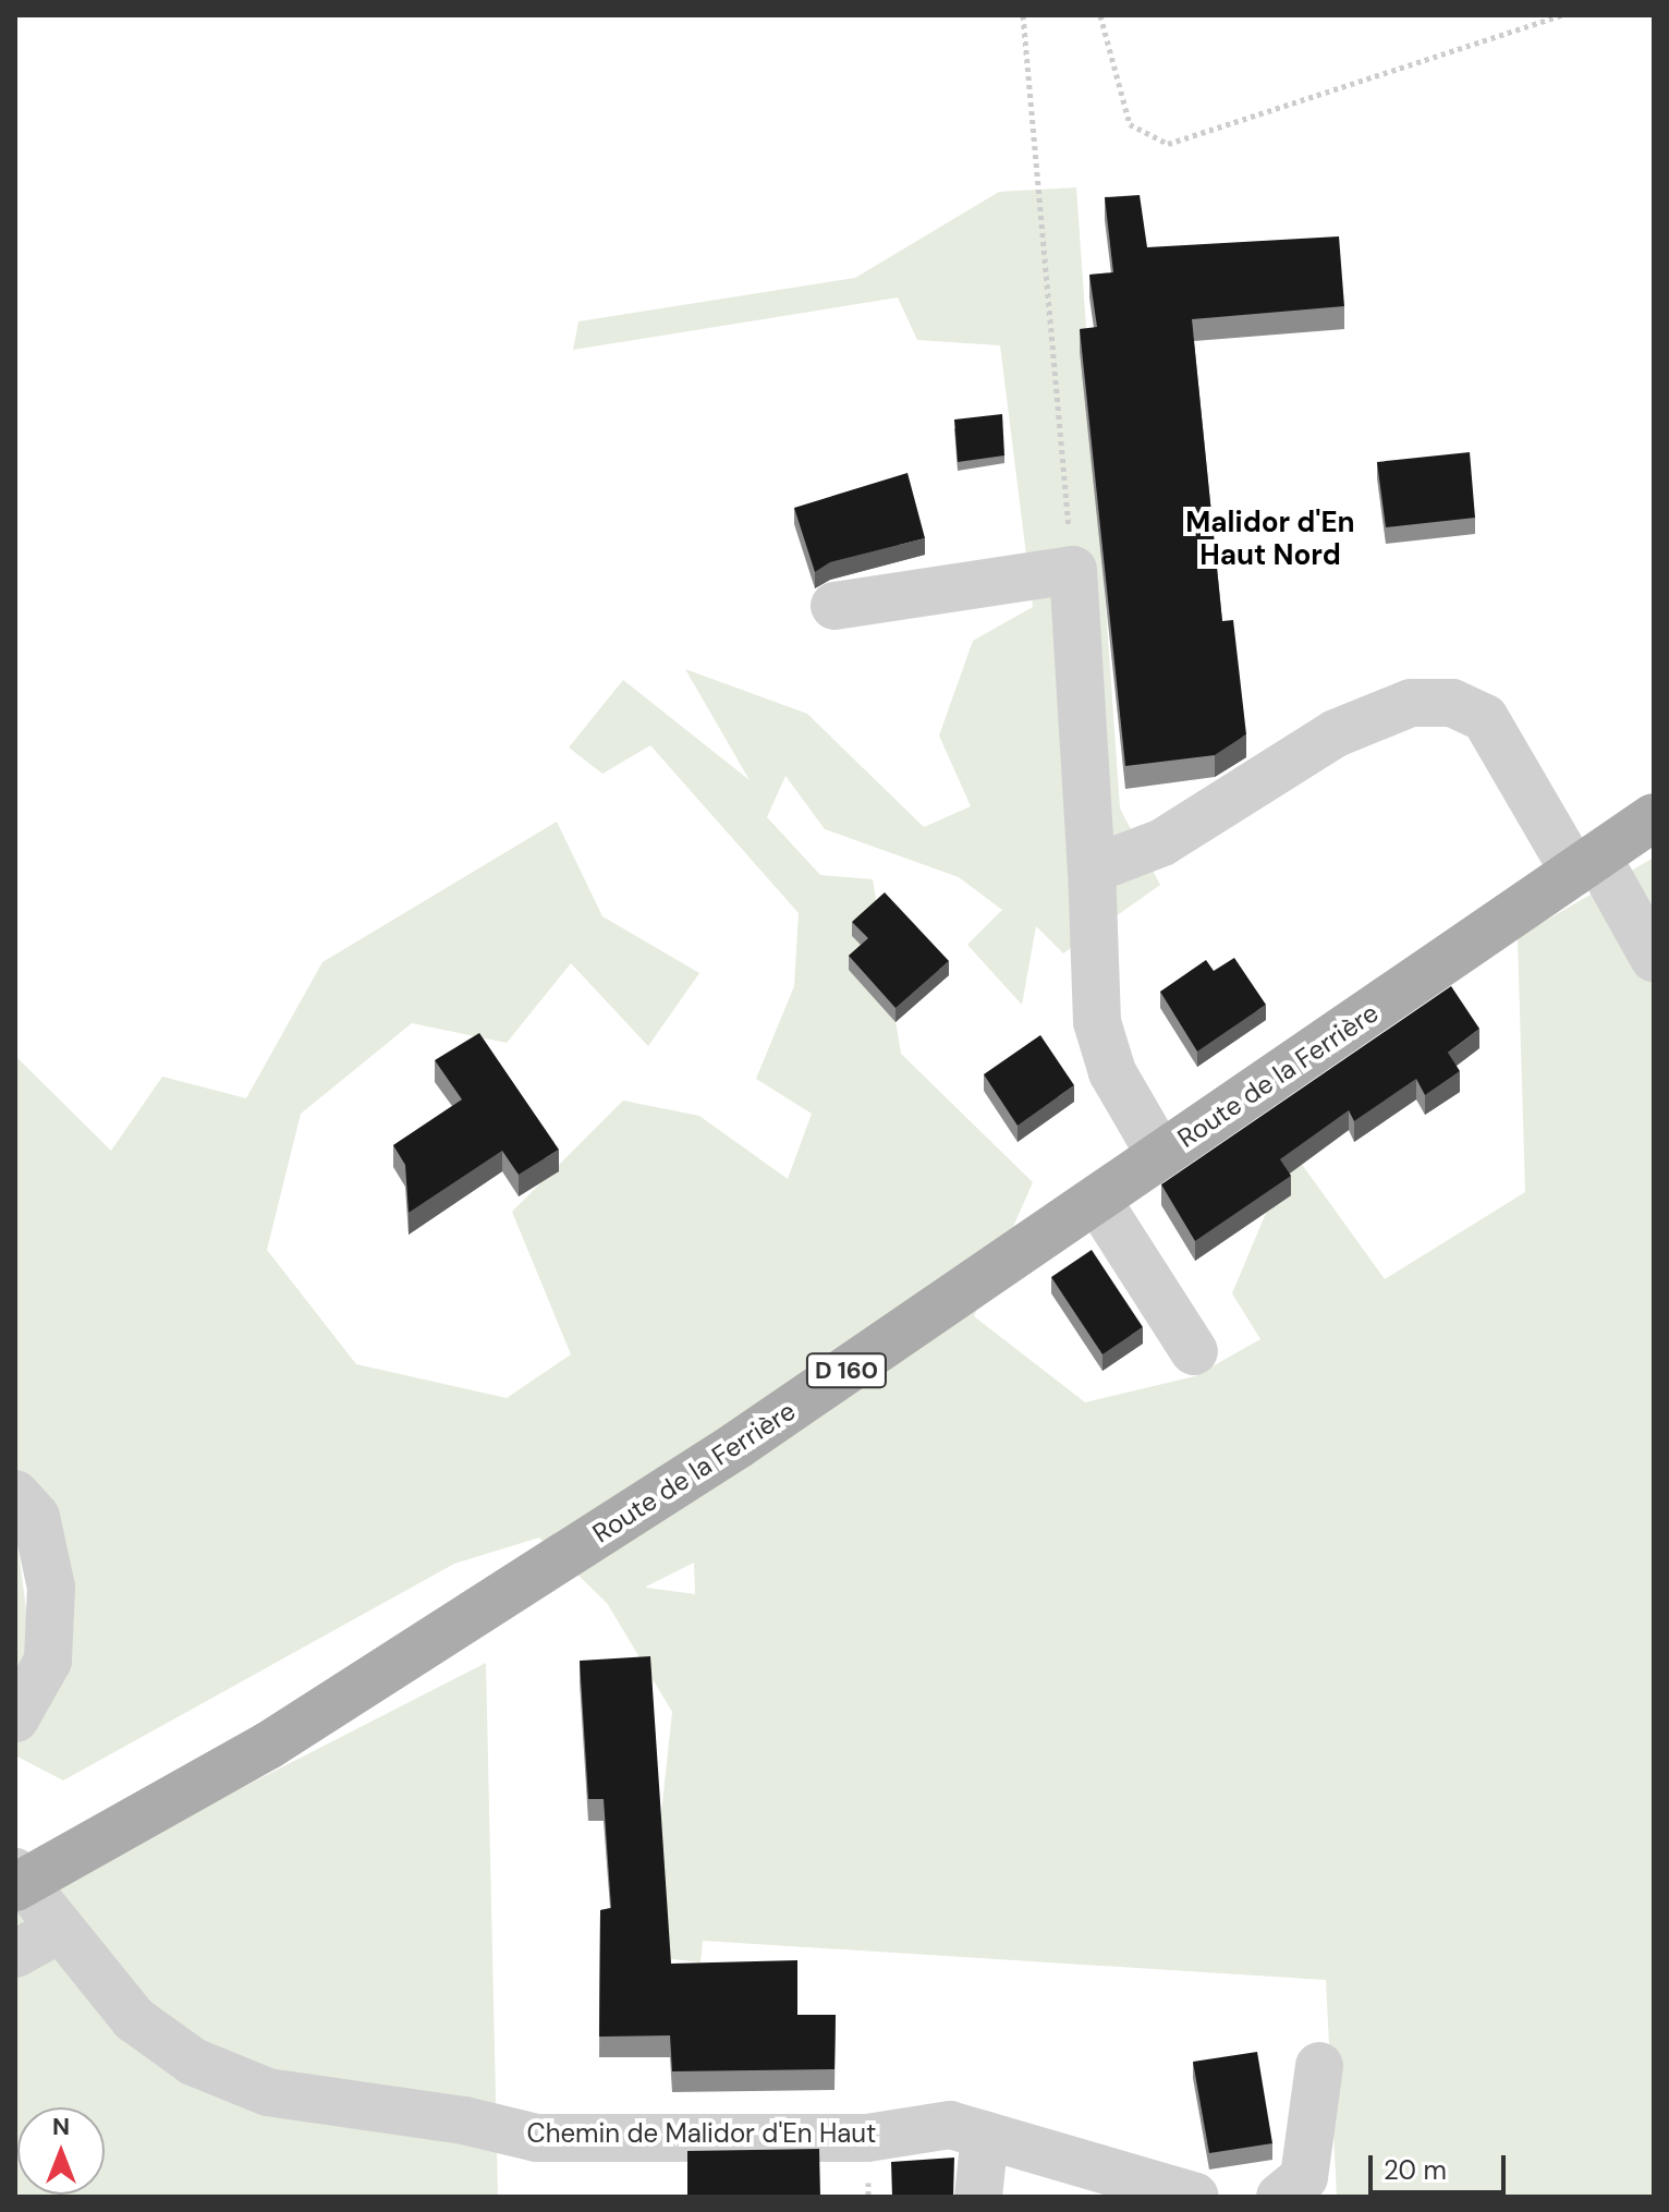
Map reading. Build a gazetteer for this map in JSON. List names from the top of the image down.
{
  "streets": {
    "main road": ["Route de la Ferrière", "D 160"],
    "lane": ["Chemin de Malidor d'En Haut"]
  },
  "crossings": [
    ["Route de la Ferrière", "Chemin de Malidor d'En Haut"]
  ],
  "districts": ["Malidor d'En Haut Nord"],
  "scale_bar": "20 m",
  "north": "top"
}
